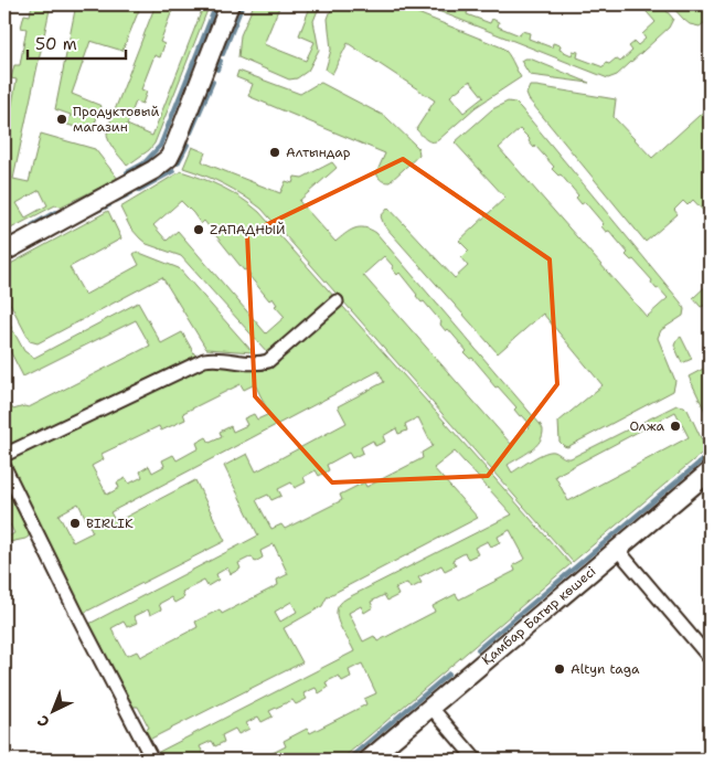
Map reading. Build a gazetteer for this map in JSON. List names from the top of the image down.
{
  "streets": {
    "main road": ["Қамбар Батыр көшесі"]
  },
  "places": [
    "Продуктовый магазин",
    "Алтындар",
    "ZАПАДНЫЙ",
    "Олжа",
    "BIRLIK",
    "Altyn taga"
  ],
  "scale_bar": "50 m",
  "north": "bottom left"
}
